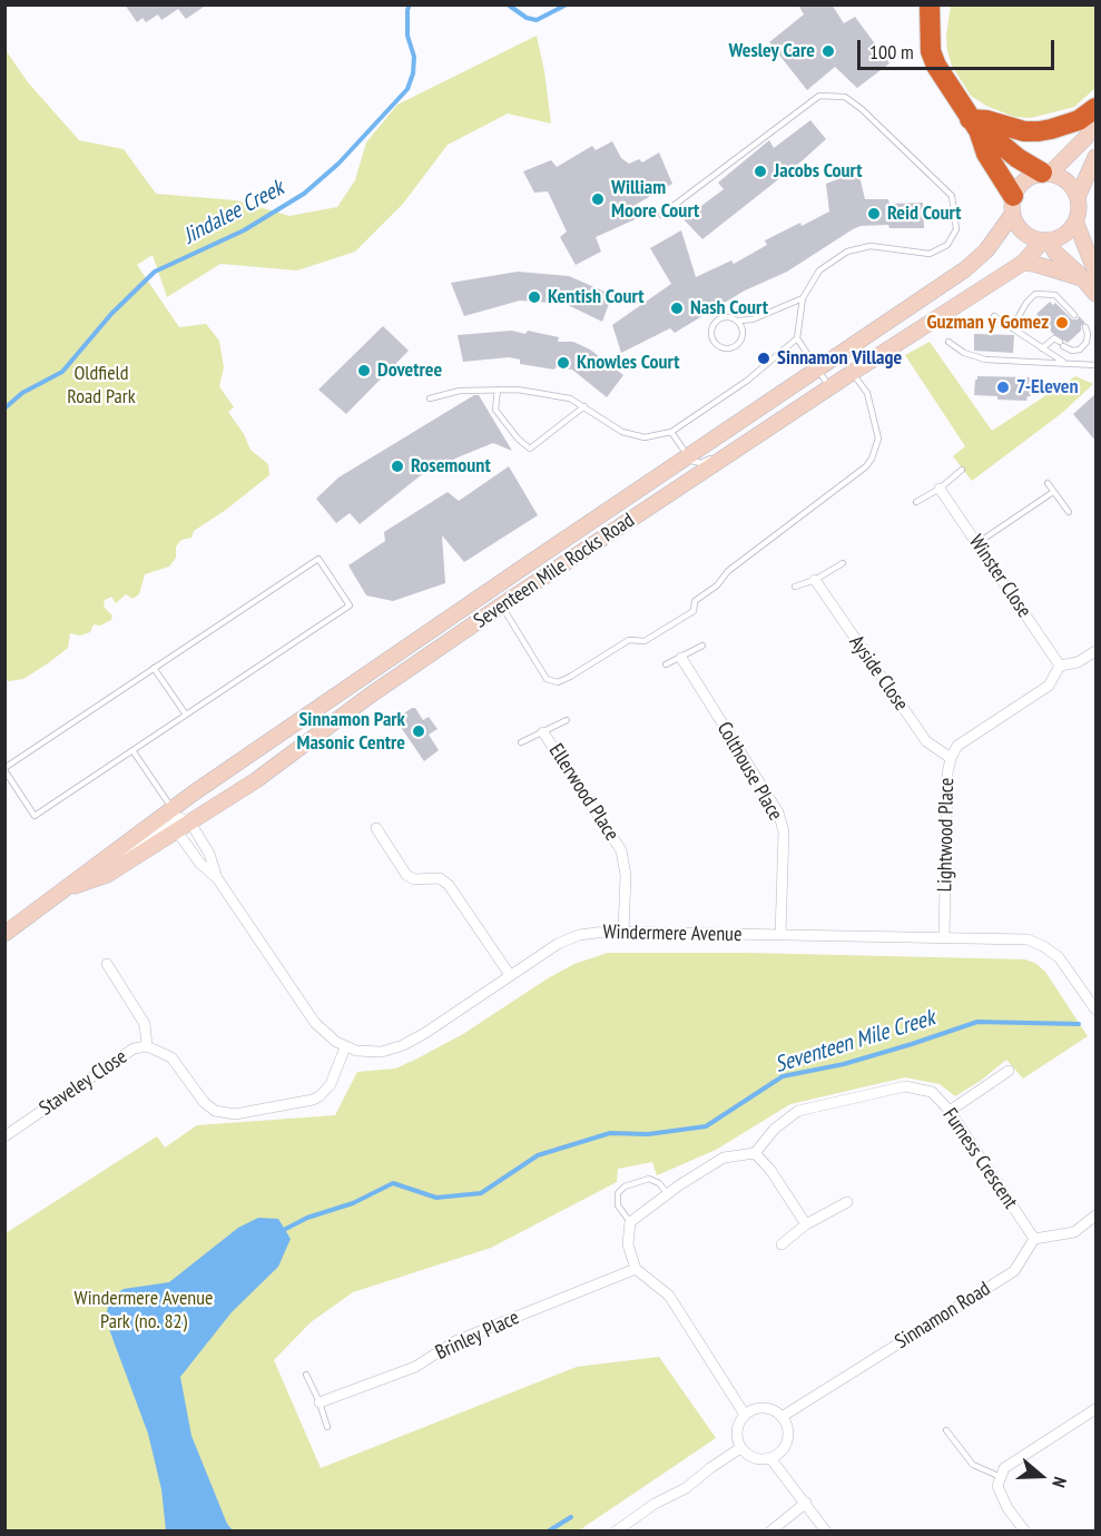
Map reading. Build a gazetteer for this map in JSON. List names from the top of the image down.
{
  "streets": {
    "main road": ["Seventeen Mile Rocks Road"],
    "street": [
      "Winster Close",
      "Ayside Close",
      "Colthouse Place",
      "Ellerwood Place",
      "Lightwood Place",
      "Windermere Avenue",
      "Staveley Close",
      "Furness Crescent",
      "Sinnamon Road",
      "Brinley Place"
    ]
  },
  "crossings": [
    ["Winster Close", "Lightwood Place"],
    ["Ayside Close", "Lightwood Place"],
    ["Colthouse Place", "Windermere Avenue"],
    ["Ellerwood Place", "Windermere Avenue"],
    ["Lightwood Place", "Windermere Avenue"],
    ["Windermere Avenue", "Staveley Close"],
    ["Furness Crescent", "Sinnamon Road"]
  ],
  "water": ["Jindalee Creek", "Seventeen Mile Creek"],
  "parks": ["Oldfield Road Park", "Windermere Avenue Park (no. 82)"],
  "places": [
    "Wesley Care",
    "Jacobs Court",
    "William Moore Court",
    "Reid Court",
    "Kentish Court",
    "Nash Court",
    "Guzman y Gomez",
    "Sinnamon Village",
    "Knowles Court",
    "Dovetree",
    "7-Eleven",
    "Rosemount",
    "Sinnamon Park Masonic Centre"
  ],
  "scale_bar": "100 m",
  "north": "right"
}
